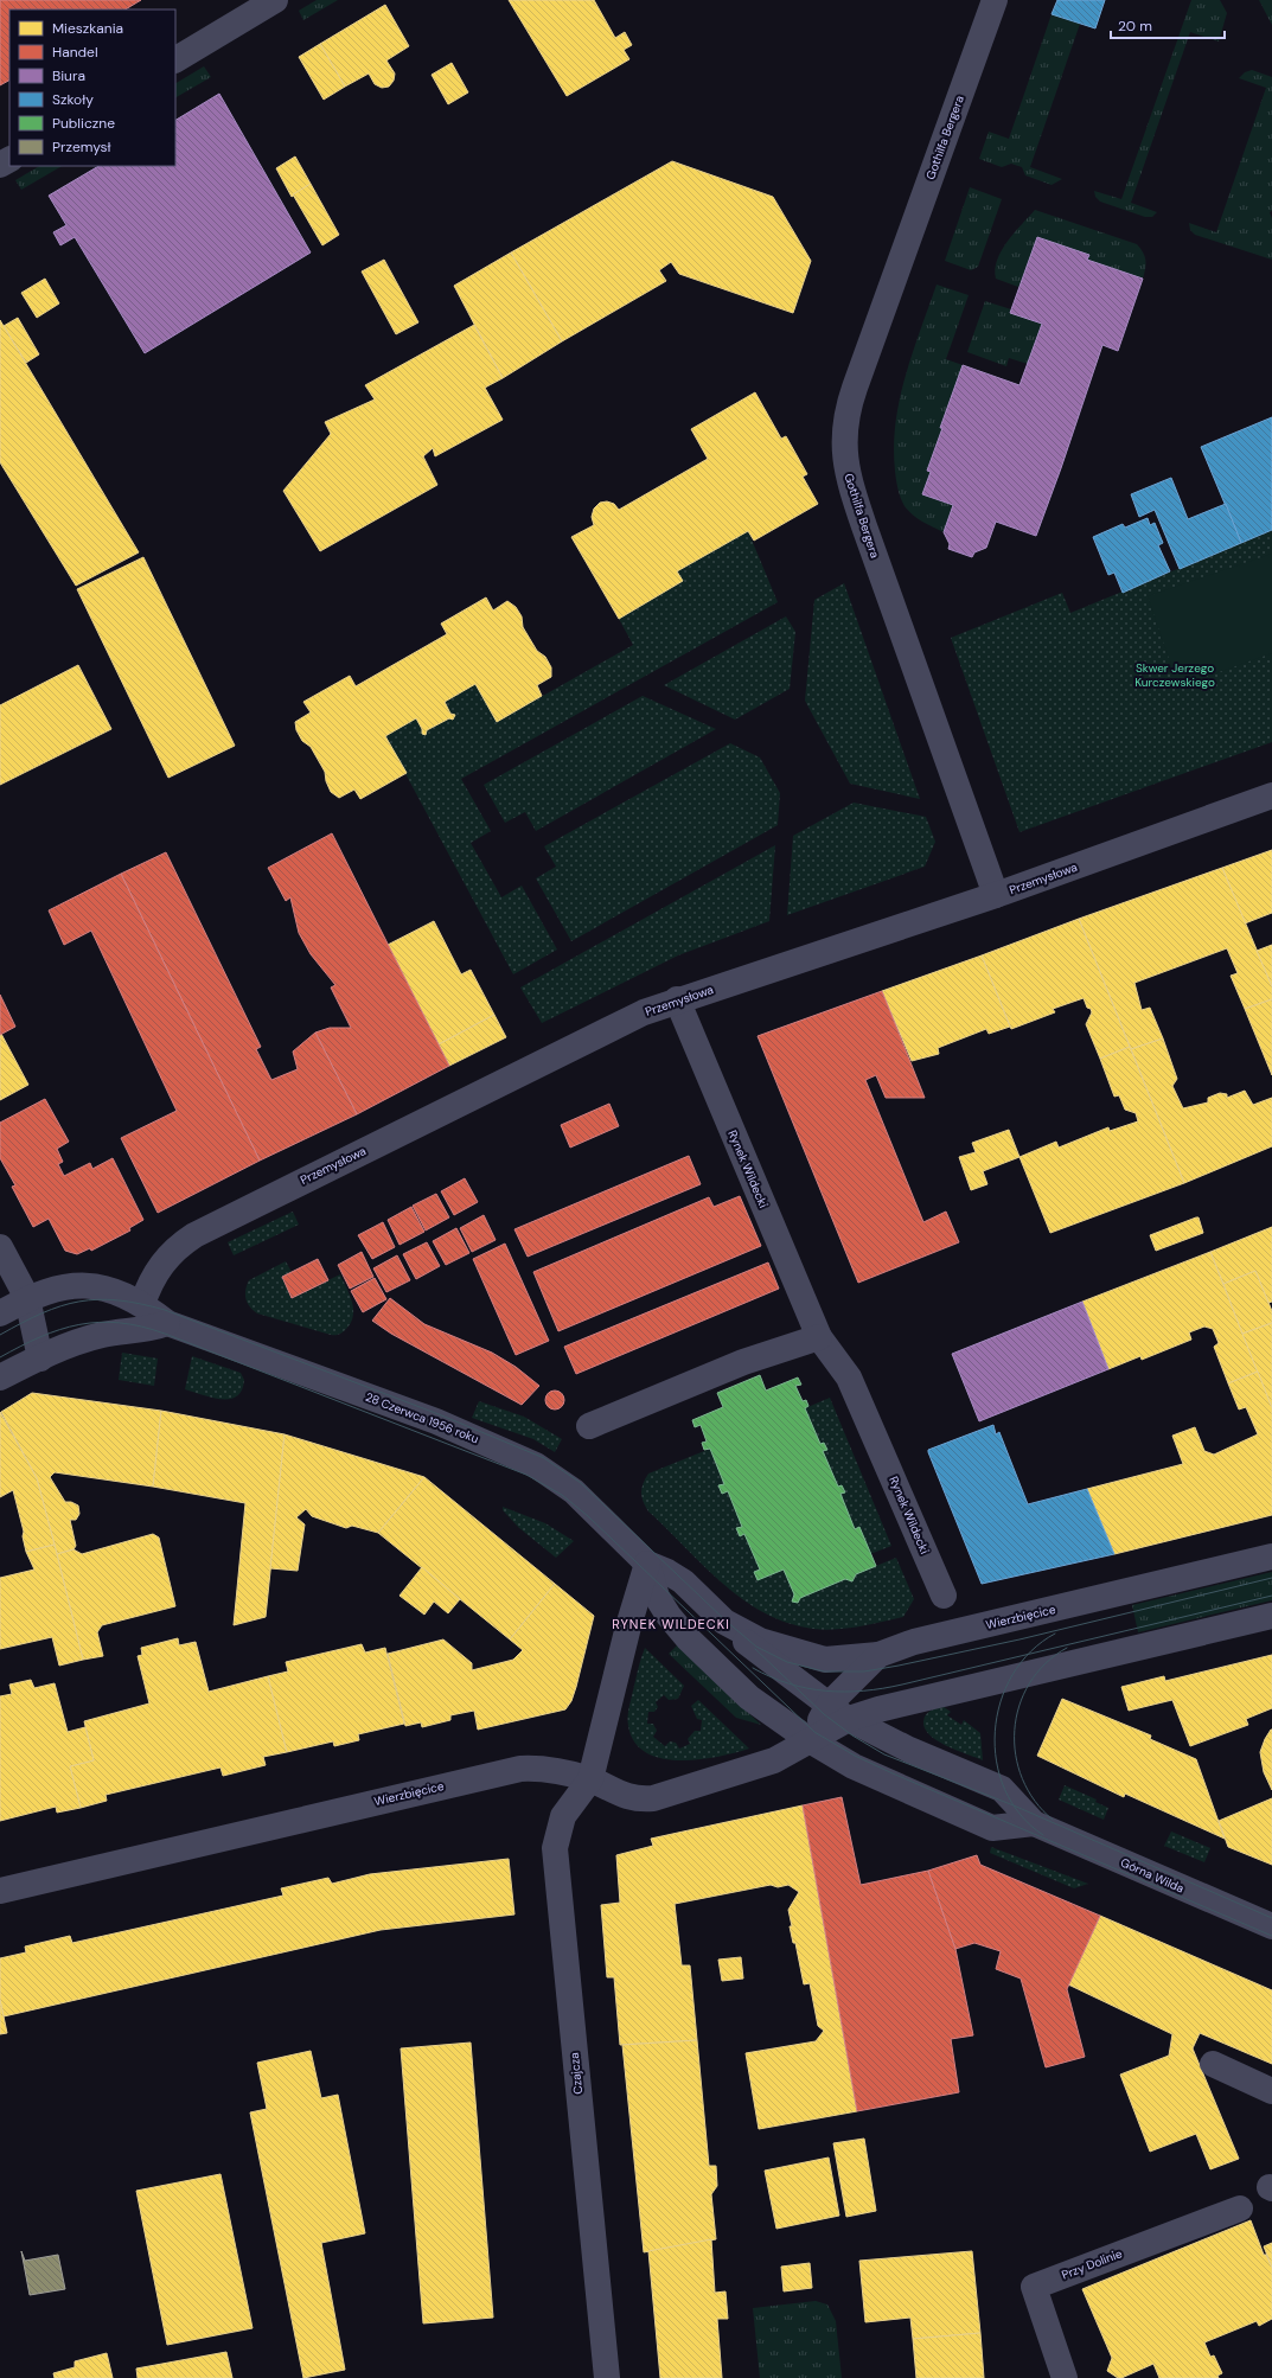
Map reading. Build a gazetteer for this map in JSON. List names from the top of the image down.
{
  "streets": {
    "street": [
      "Gothilfa Bergera",
      "Przemysłowa",
      "Rynek Wildecki",
      "28 Czerwca 1956 roku",
      "Wierzbięcice",
      "Górna Wilda",
      "Czajcza",
      "Przy Dolinie"
    ]
  },
  "crossings": [
    ["Gothilfa Bergera", "Przemysłowa"],
    ["Przemysłowa", "Rynek Wildecki"],
    ["Przemysłowa", "28 Czerwca 1956 roku"],
    ["28 Czerwca 1956 roku", "Wierzbięcice"],
    ["28 Czerwca 1956 roku", "Górna Wilda"],
    ["Wierzbięcice", "Górna Wilda"],
    ["Wierzbięcice", "Czajcza"]
  ],
  "districts": ["RYNEK WILDECKI"],
  "parks": ["Skwer Jerzego Kurczewskiego"],
  "legend": [
    "Mieszkania",
    "Handel",
    "Biura",
    "Szkoły",
    "Publiczne",
    "Przemysł"
  ],
  "scale_bar": "20 m"
}
